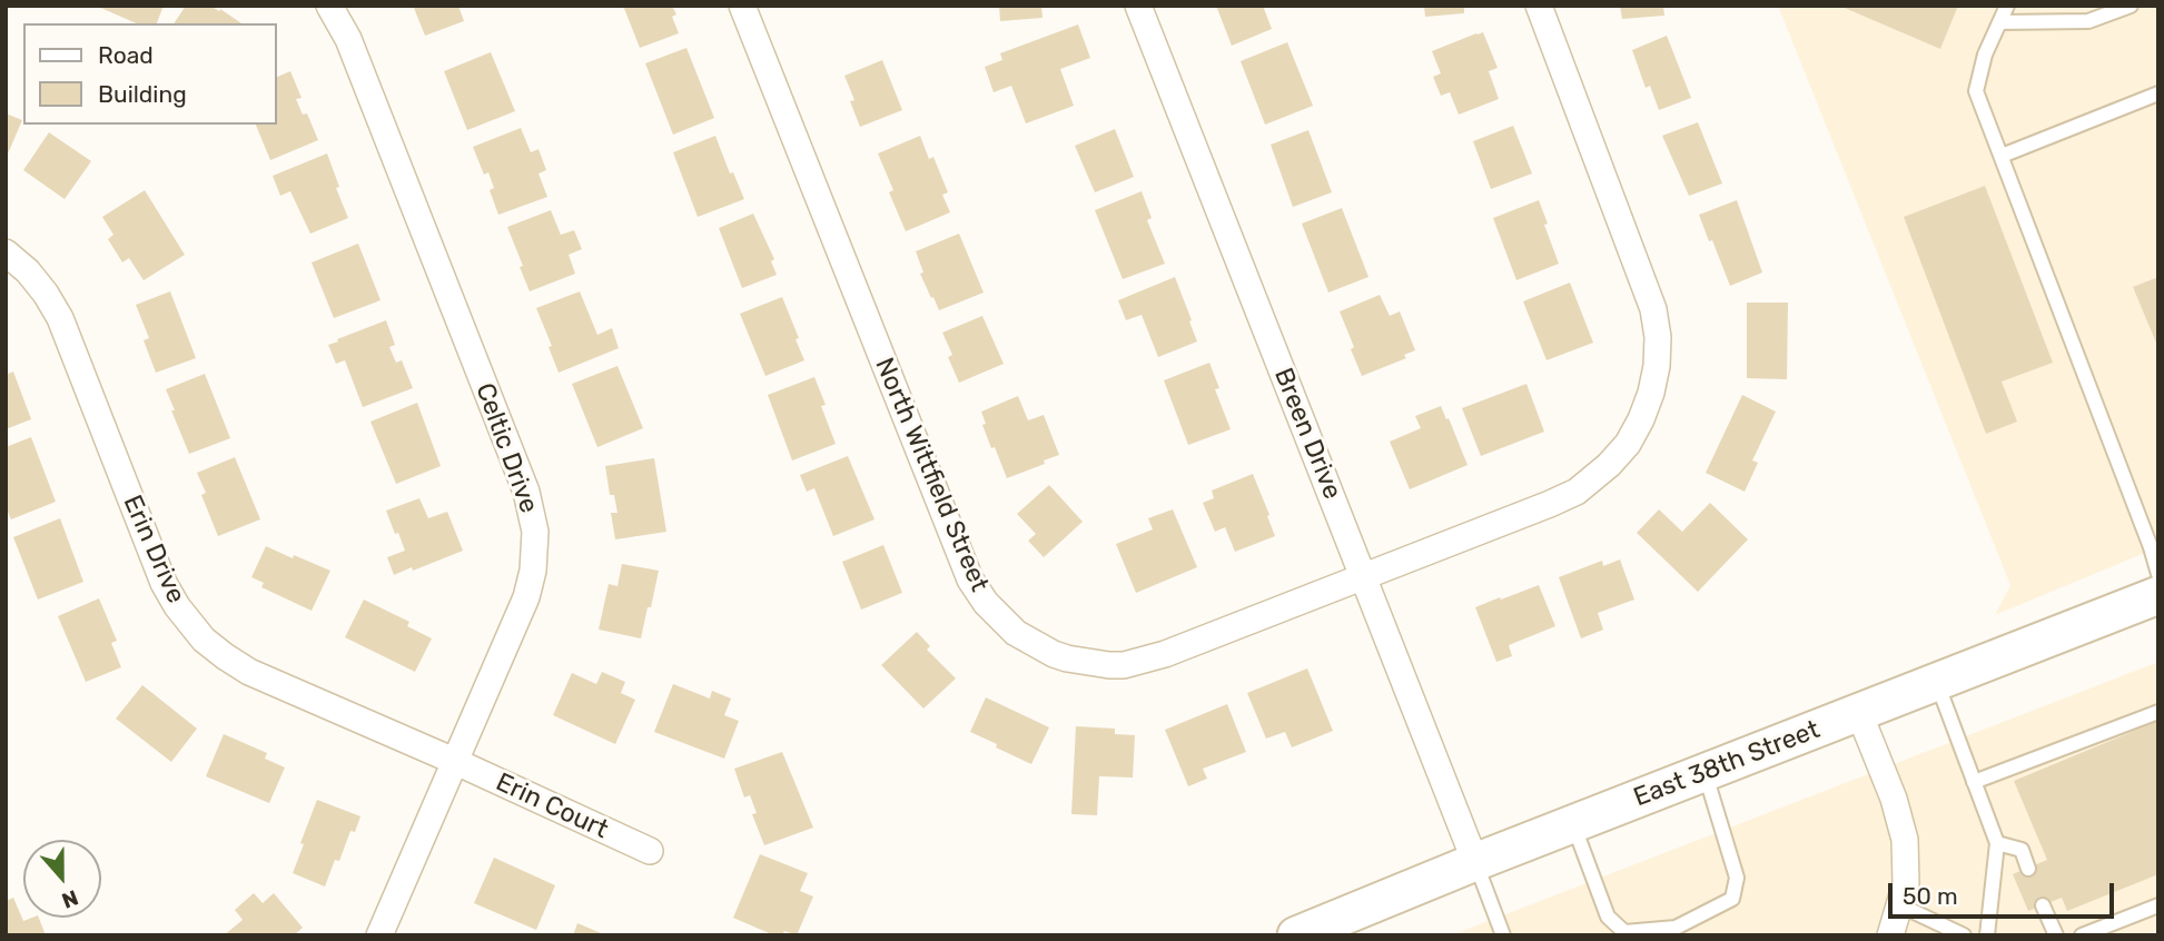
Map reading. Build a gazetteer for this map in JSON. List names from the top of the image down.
{
  "streets": {
    "main road": ["East 38th Street"],
    "street": [
      "Breen Drive",
      "Celtic Drive",
      "North Wittfield Street",
      "Erin Drive",
      "Erin Court"
    ]
  },
  "crossings": [
    ["Breen Drive", "North Wittfield Street"],
    ["Breen Drive", "East 38th Street"],
    ["Celtic Drive", "Erin Drive"],
    ["Celtic Drive", "Erin Court"],
    ["Erin Drive", "Erin Court"]
  ],
  "legend": ["Road", "Building"],
  "scale_bar": "50 m",
  "north": "bottom"
}
